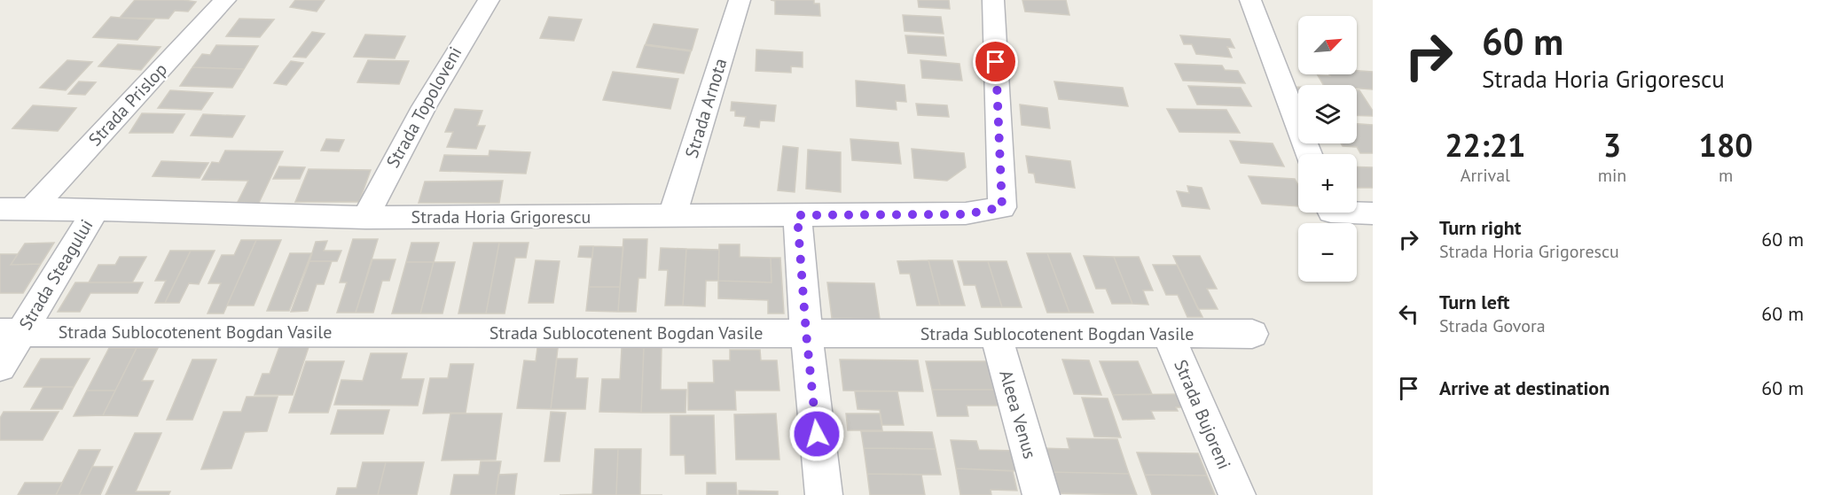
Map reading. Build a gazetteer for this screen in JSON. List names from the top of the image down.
{
  "streets": {
    "street": [
      "Strada Prislop",
      "Strada Topoloveni",
      "Strada Arnota",
      "Strada Horia Grigorescu",
      "Strada Steagului",
      "Strada Sublocotenent Bogdan Vasile",
      "Aleea Venus",
      "Strada Bujoreni"
    ]
  },
  "crossings": [
    ["Strada Prislop", "Strada Horia Grigorescu"],
    ["Strada Topoloveni", "Strada Horia Grigorescu"],
    ["Strada Arnota", "Strada Horia Grigorescu"],
    ["Strada Horia Grigorescu", "Strada Steagului"],
    ["Strada Steagului", "Strada Sublocotenent Bogdan Vasile"],
    ["Strada Sublocotenent Bogdan Vasile", "Aleea Venus"],
    ["Strada Sublocotenent Bogdan Vasile", "Strada Bujoreni"]
  ],
  "north": "top right",
  "page": {
    "turn": ["60 m", "Strada Horia Grigorescu"],
    "map_buttons": ["+", "−"],
    "eta": [
      "22:21",
      "Arrival",
      "3",
      "min",
      "180",
      "m"
    ],
    "list": [
      {
        "name": "Turn right",
        "note": "Strada Horia Grigorescu",
        "value": "60 m"
      },
      {
        "name": "Turn left",
        "note": "Strada Govora",
        "value": "60 m"
      },
      {
        "name": "Arrive at destination",
        "value": "60 m"
      }
    ]
  }
}
